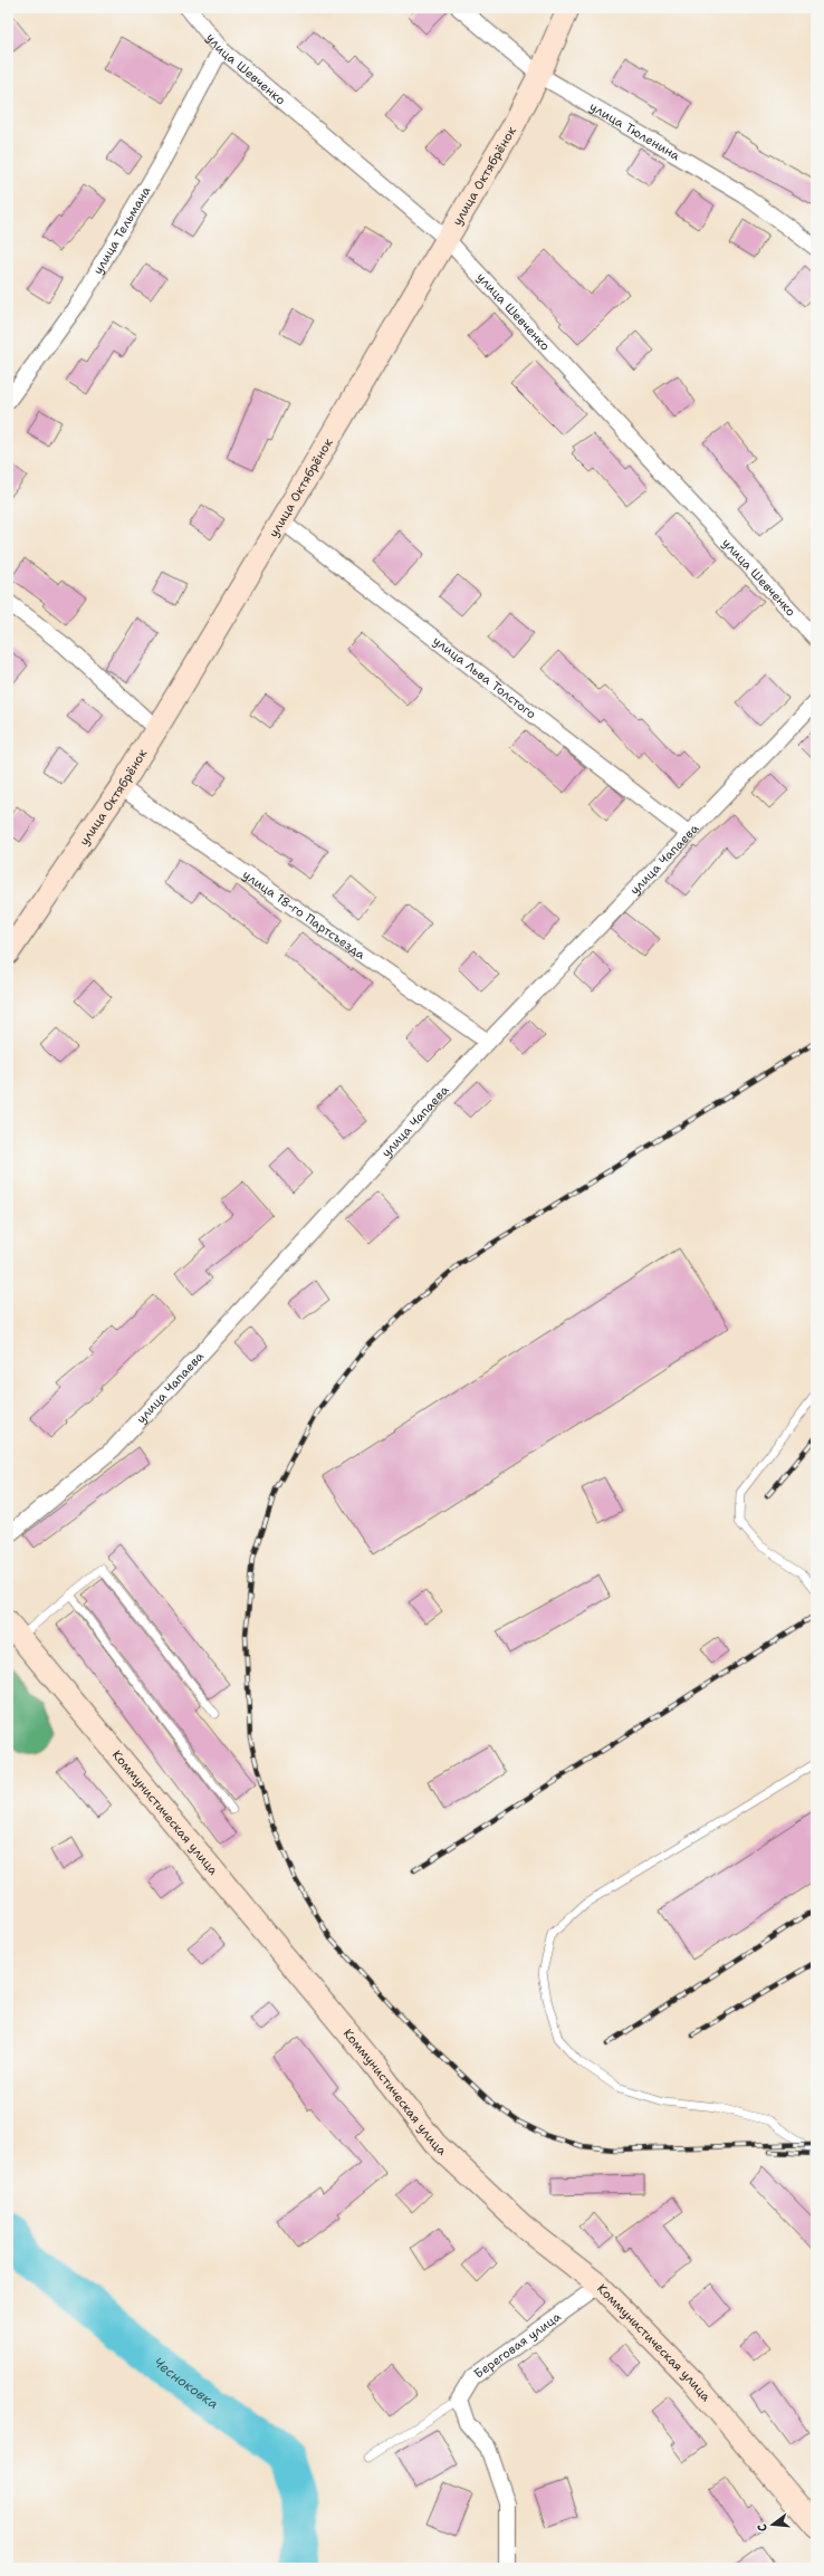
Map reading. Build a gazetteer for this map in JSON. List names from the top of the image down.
{
  "streets": {
    "street": [
      "улица Шевченко",
      "улица Тюленина",
      "улица Октябрёнок",
      "улица Тельмана",
      "улица Льва Толстого",
      "улица Чапаева",
      "улица 18-го Партсъезда",
      "Коммунистическая улица",
      "Береговая улица"
    ]
  },
  "crossings": [
    ["улица Шевченко", "улица Октябрёнок"],
    ["улица Шевченко", "улица Тельмана"],
    ["улица Тюленина", "улица Октябрёнок"],
    ["улица Октябрёнок", "улица Льва Толстого"],
    ["улица Октябрёнок", "улица 18-го Партсъезда"],
    ["улица Льва Толстого", "улица Чапаева"],
    ["улица Чапаева", "улица 18-го Партсъезда"],
    ["Коммунистическая улица", "Береговая улица"]
  ],
  "water": ["Чесноковка"],
  "north": "left"
}
